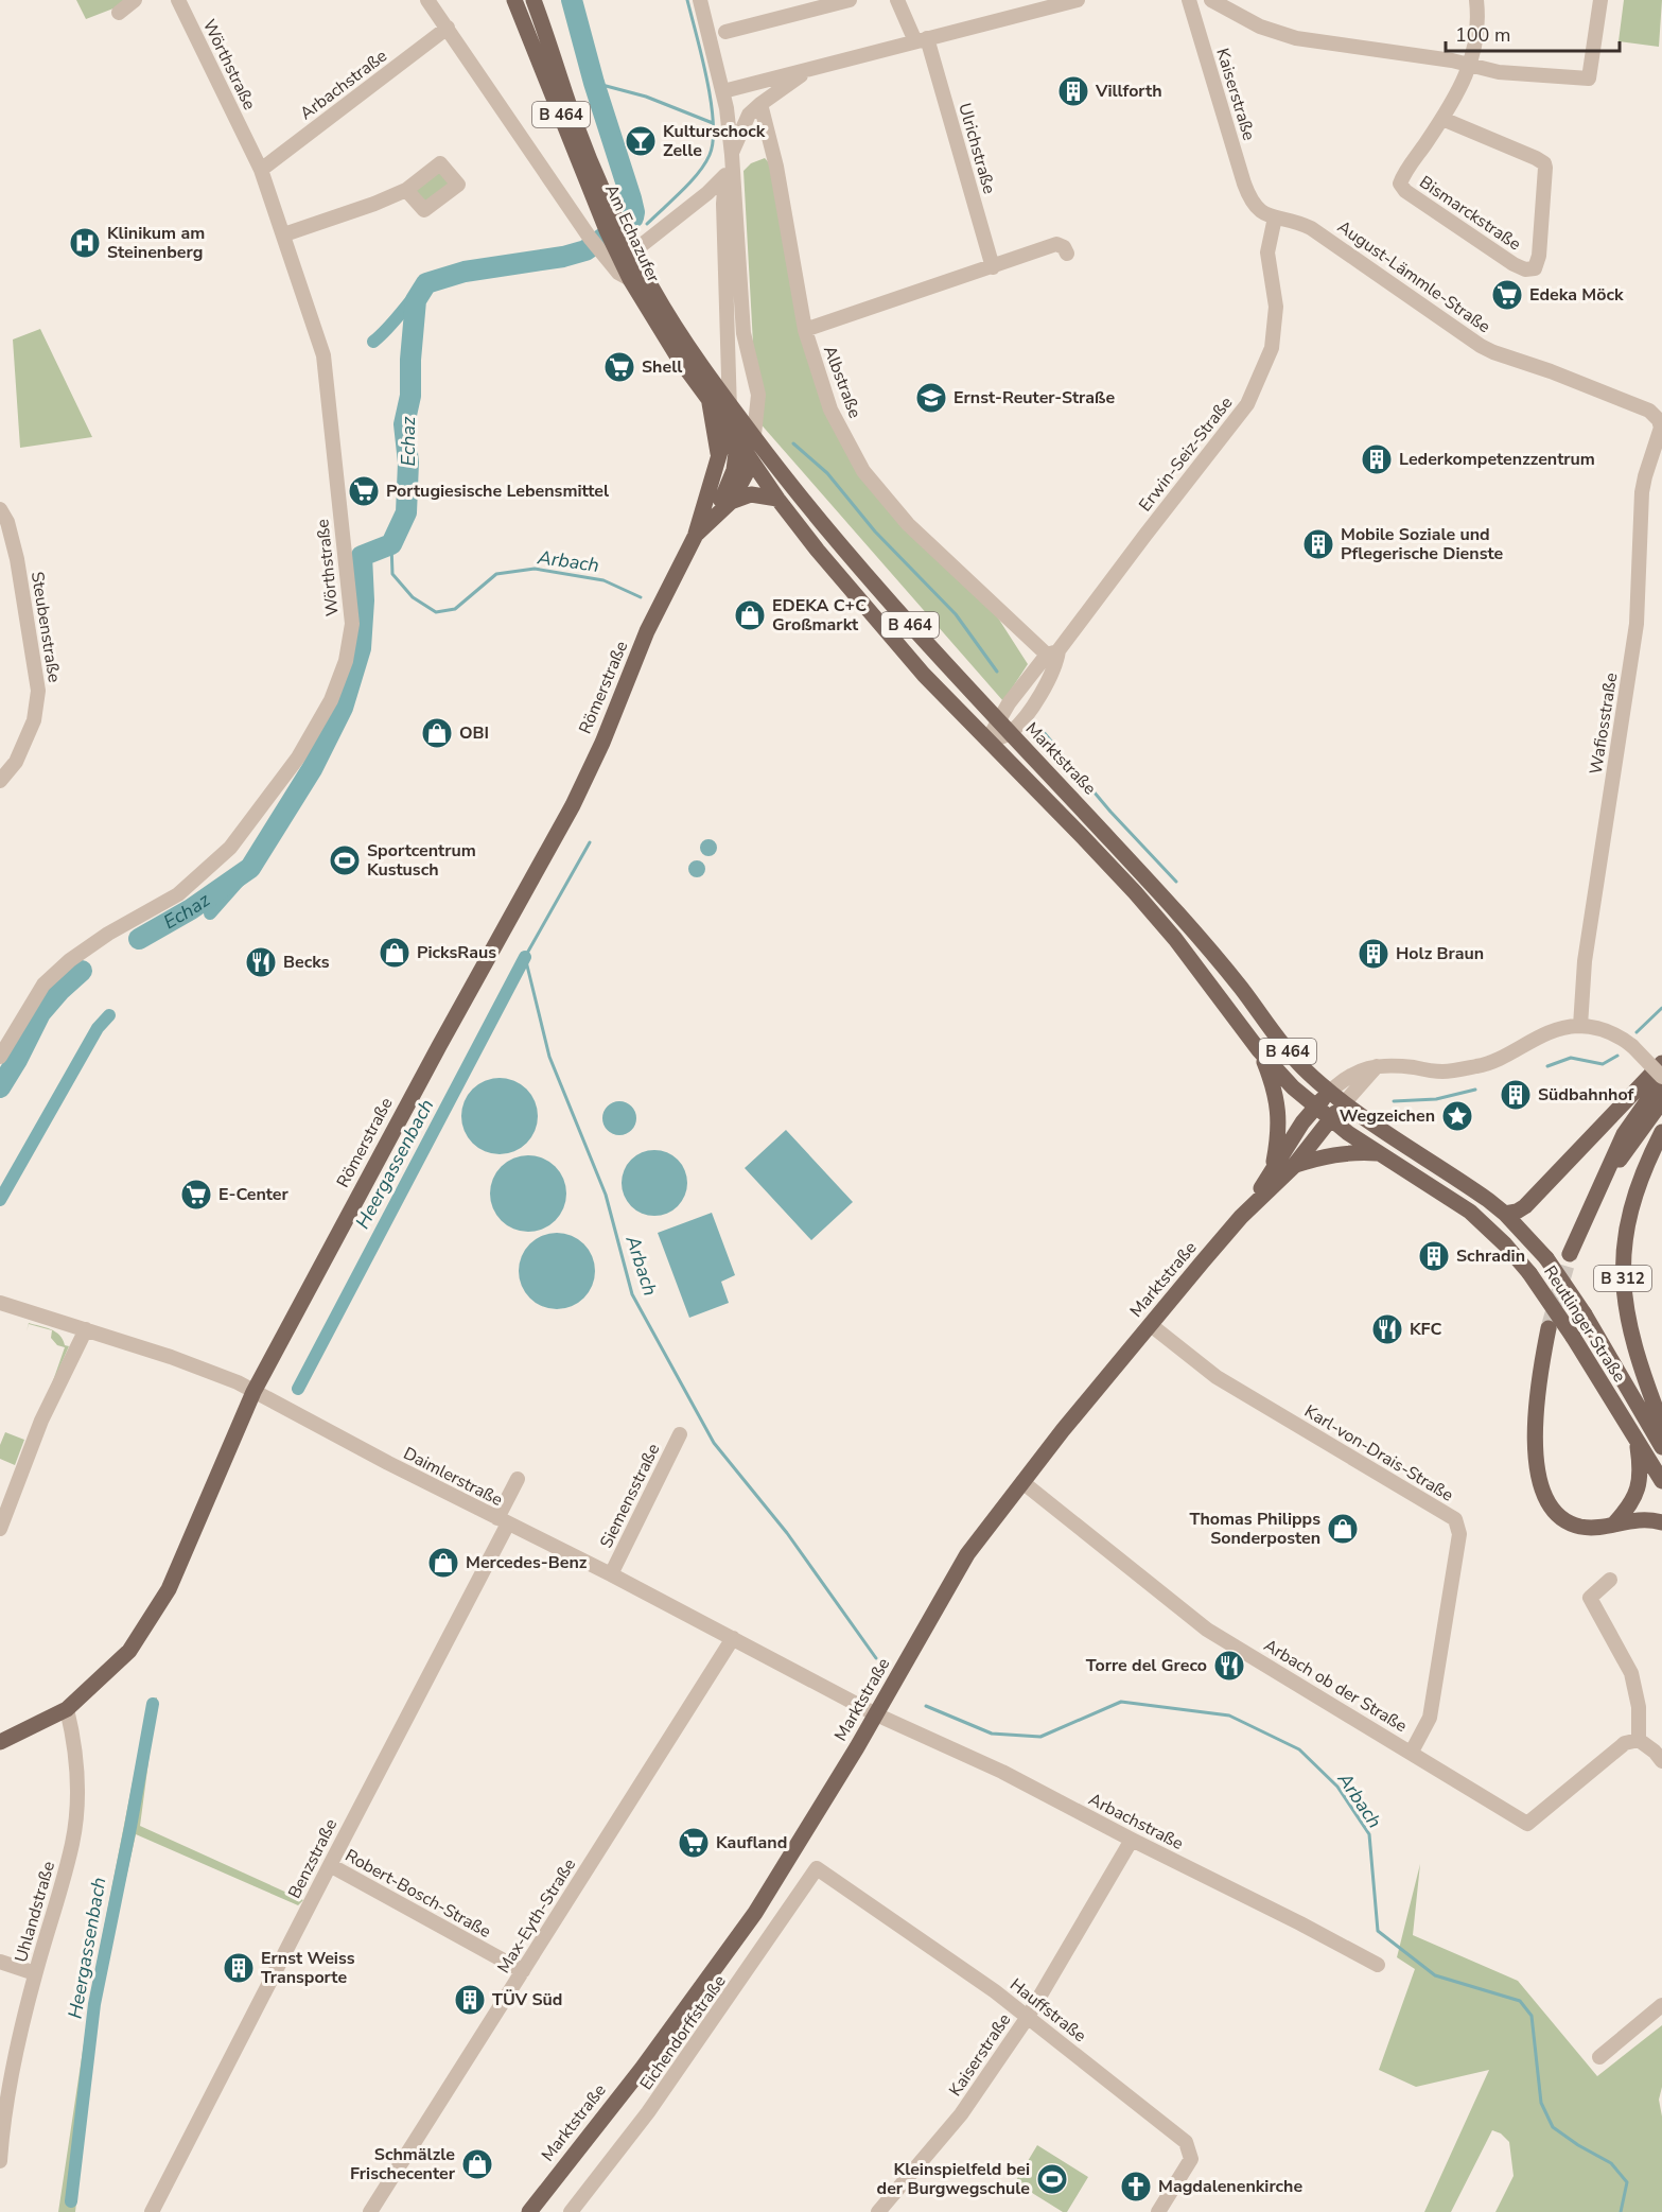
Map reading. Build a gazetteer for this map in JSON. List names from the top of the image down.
{
  "streets": {
    "main road": [
      "B 464",
      "Am Echazufer",
      "Römerstraße",
      "Marktstraße",
      "B 312",
      "Reutlinger Straße"
    ],
    "street": [
      "Wörthstraße",
      "Arbachstraße",
      "Kaiserstraße",
      "Ulrichstraße",
      "Bismarckstraße",
      "August-Lämmle-Straße",
      "Albstraße",
      "Erwin-Seiz-Straße",
      "Steubenstraße",
      "Wafiosstraße",
      "Karl-von-Drais-Straße",
      "Daimlerstraße",
      "Siemensstraße",
      "Arbach ob der Straße",
      "Benzstraße",
      "Robert-Bosch-Straße",
      "Uhlandstraße",
      "Max-Eyth-Straße",
      "Hauffstraße",
      "Eichendorffstraße"
    ]
  },
  "crossings": [
    ["Wörthstraße", "Arbachstraße"],
    ["Arbachstraße", "Kaiserstraße"],
    ["Arbachstraße", "Marktstraße"],
    ["Arbachstraße", "Daimlerstraße"],
    ["Kaiserstraße", "August-Lämmle-Straße"],
    ["Kaiserstraße", "Hauffstraße"],
    ["B 464", "Am Echazufer"],
    ["B 464", "Erwin-Seiz-Straße"],
    ["B 464", "Römerstraße"],
    ["B 464", "Marktstraße"],
    ["B 464", "Reutlinger Straße"],
    ["Am Echazufer", "Römerstraße"],
    ["Am Echazufer", "Marktstraße"],
    ["August-Lämmle-Straße", "Erwin-Seiz-Straße"],
    ["August-Lämmle-Straße", "Wafiosstraße"],
    ["Albstraße", "Erwin-Seiz-Straße"],
    ["Erwin-Seiz-Straße", "Marktstraße"],
    ["Römerstraße", "Marktstraße"],
    ["Römerstraße", "Daimlerstraße"],
    ["Römerstraße", "Uhlandstraße"],
    ["Marktstraße", "Reutlinger Straße"],
    ["Marktstraße", "Karl-von-Drais-Straße"],
    ["Marktstraße", "Daimlerstraße"],
    ["Marktstraße", "Arbach ob der Straße"],
    ["Karl-von-Drais-Straße", "Arbach ob der Straße"],
    ["Daimlerstraße", "Siemensstraße"],
    ["Daimlerstraße", "Benzstraße"],
    ["Daimlerstraße", "Max-Eyth-Straße"],
    ["Benzstraße", "Robert-Bosch-Straße"],
    ["Robert-Bosch-Straße", "Max-Eyth-Straße"],
    ["Hauffstraße", "Eichendorffstraße"]
  ],
  "water": ["Echaz", "Arbach", "Heergassenbach"],
  "places": {
    "building": [
      "Villforth",
      "Lederkompetenzzentrum",
      "Mobile Soziale und Pflegerische Dienste",
      "Holz Braun",
      "Südbahnhof",
      "Schradin",
      "Ernst Weiss Transporte",
      "TÜV Süd"
    ],
    "bar": ["Kulturschock Zelle"],
    "hospital": ["Klinikum am Steinenberg"],
    "supermarket": [
      "Edeka Möck",
      "Shell",
      "Portugiesische Lebensmittel",
      "E-Center",
      "Kaufland"
    ],
    "school or university": ["Ernst-Reuter-Straße"],
    "shop": [
      "EDEKA C+C Großmarkt",
      "OBI",
      "PicksRaus",
      "Thomas Philipps Sonderposten",
      "Mercedes-Benz",
      "Schmälzle Frischecenter"
    ],
    "sports": ["Sportcentrum Kustusch", "Kleinspielfeld bei der Burgwegschule"],
    "restaurant": ["Becks", "KFC", "Torre del Greco"],
    "place": ["Wegzeichen"],
    "church": ["Magdalenenkirche"]
  },
  "scale_bar": "100 m"
}
